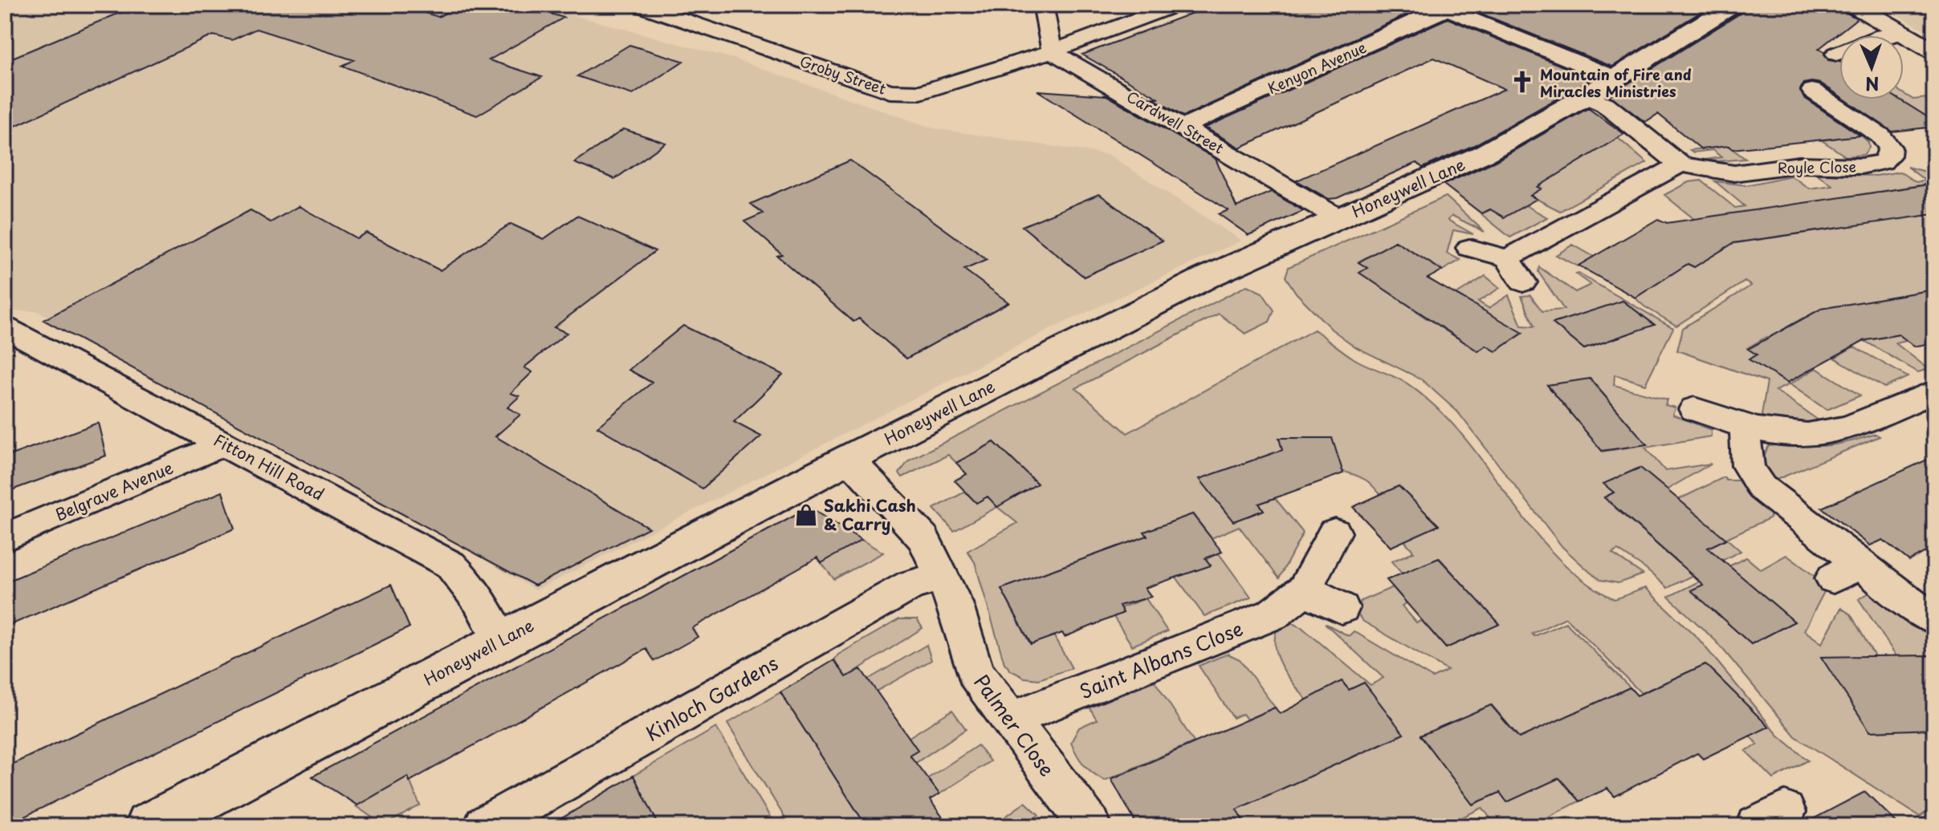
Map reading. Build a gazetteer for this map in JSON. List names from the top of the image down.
{
  "streets": {
    "main road": ["Honeywell Lane"],
    "street": [
      "Kenyon Avenue",
      "Groby Street",
      "Cardwell Street",
      "Royle Close",
      "Fitton Hill Road",
      "Belgrave Avenue",
      "Saint Albans Close",
      "Kinloch Gardens",
      "Palmer Close"
    ]
  },
  "crossings": [
    ["Kenyon Avenue", "Cardwell Street"],
    ["Kenyon Avenue", "Royle Close"],
    ["Groby Street", "Cardwell Street"],
    ["Cardwell Street", "Honeywell Lane"],
    ["Royle Close", "Honeywell Lane"],
    ["Honeywell Lane", "Fitton Hill Road"],
    ["Honeywell Lane", "Palmer Close"],
    ["Fitton Hill Road", "Belgrave Avenue"],
    ["Saint Albans Close", "Palmer Close"],
    ["Kinloch Gardens", "Palmer Close"]
  ],
  "places": {
    "church": ["Mountain of Fire and Miracles Ministries"],
    "shop": ["Sakhi Cash & Carry"]
  },
  "north": "bottom"
}
